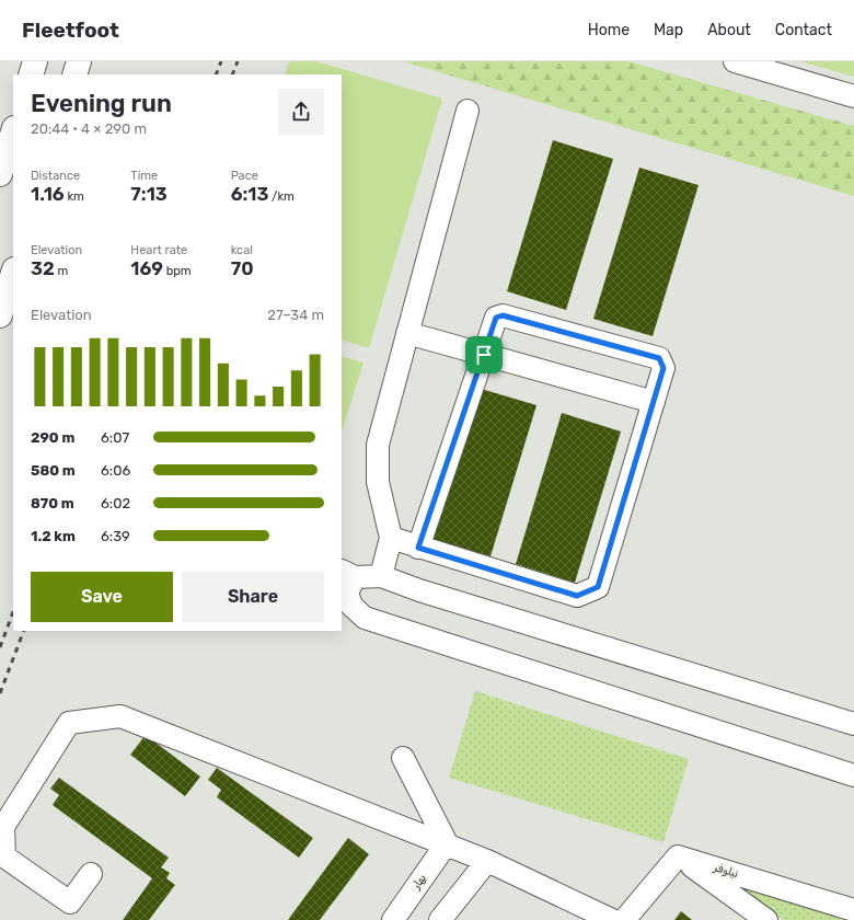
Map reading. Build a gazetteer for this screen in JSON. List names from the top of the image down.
{
  "streets": {
    "street": ["نیلوفر", "بهار"]
  },
  "page": {
    "header": "Fleetfoot",
    "nav": [
      "Home",
      "Map",
      "About",
      "Contact"
    ],
    "heading": ["Evening run", "20:44 · 4 × 290 m"],
    "stats": [
      ["Distance", "1.16 km"],
      ["Time", "7:13"],
      ["Pace", "6:13 /km"],
      ["Elevation", "32 m"],
      ["Heart rate", "169 bpm"],
      ["kcal", "70"]
    ],
    "chart": ["Elevation", "27–34 m"],
    "list": [
      {
        "name": "290 m",
        "note": "6:07"
      },
      {
        "name": "580 m",
        "note": "6:06"
      },
      {
        "name": "870 m",
        "note": "6:02"
      },
      {
        "name": "1.2 km",
        "note": "6:39"
      }
    ],
    "buttons": ["Save", "Share"]
  }
}
